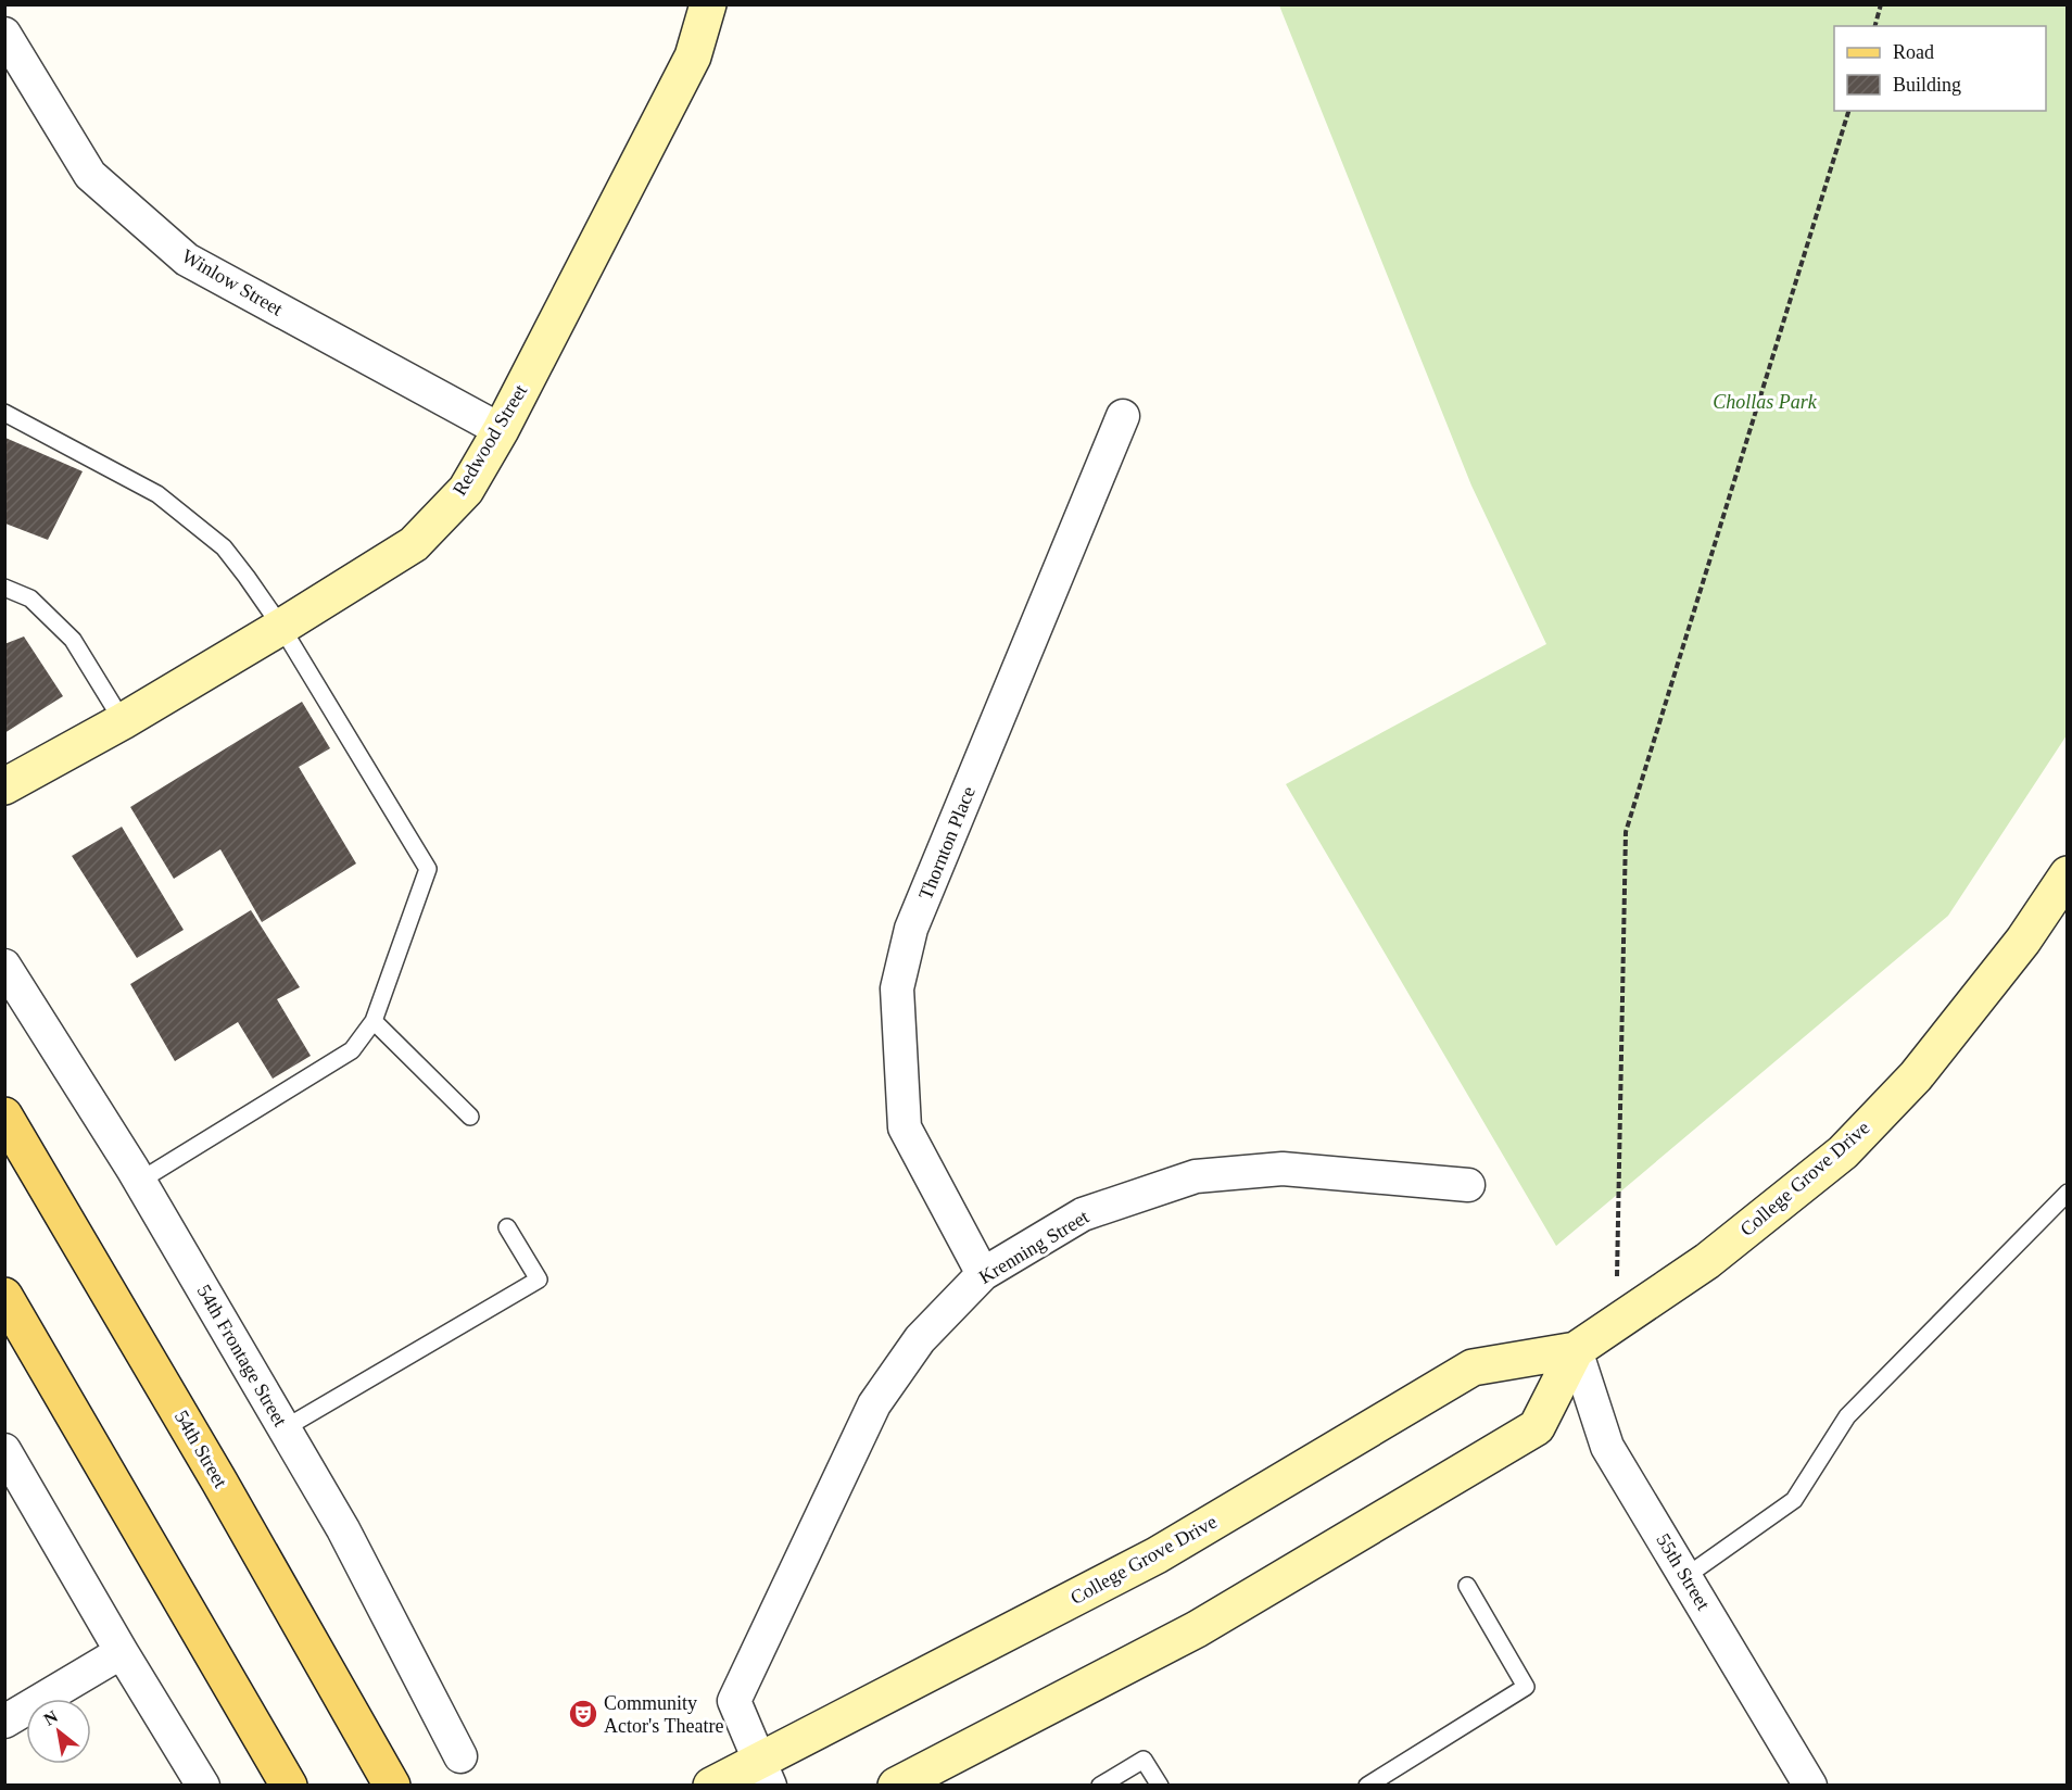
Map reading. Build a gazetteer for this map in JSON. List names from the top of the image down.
{
  "streets": {
    "main road": ["Redwood Street", "College Grove Drive", "54th Street"],
    "street": [
      "Winlow Street",
      "Thornton Place",
      "Krenning Street",
      "54th Frontage Street",
      "55th Street"
    ]
  },
  "crossings": [
    ["Winlow Street", "Redwood Street"],
    ["Thornton Place", "Krenning Street"],
    ["College Grove Drive", "Krenning Street"],
    ["College Grove Drive", "55th Street"]
  ],
  "parks": ["Chollas Park"],
  "places": {
    "theatre": ["Community Actor's Theatre"]
  },
  "legend": ["Road", "Building"],
  "north": "top left"
}
